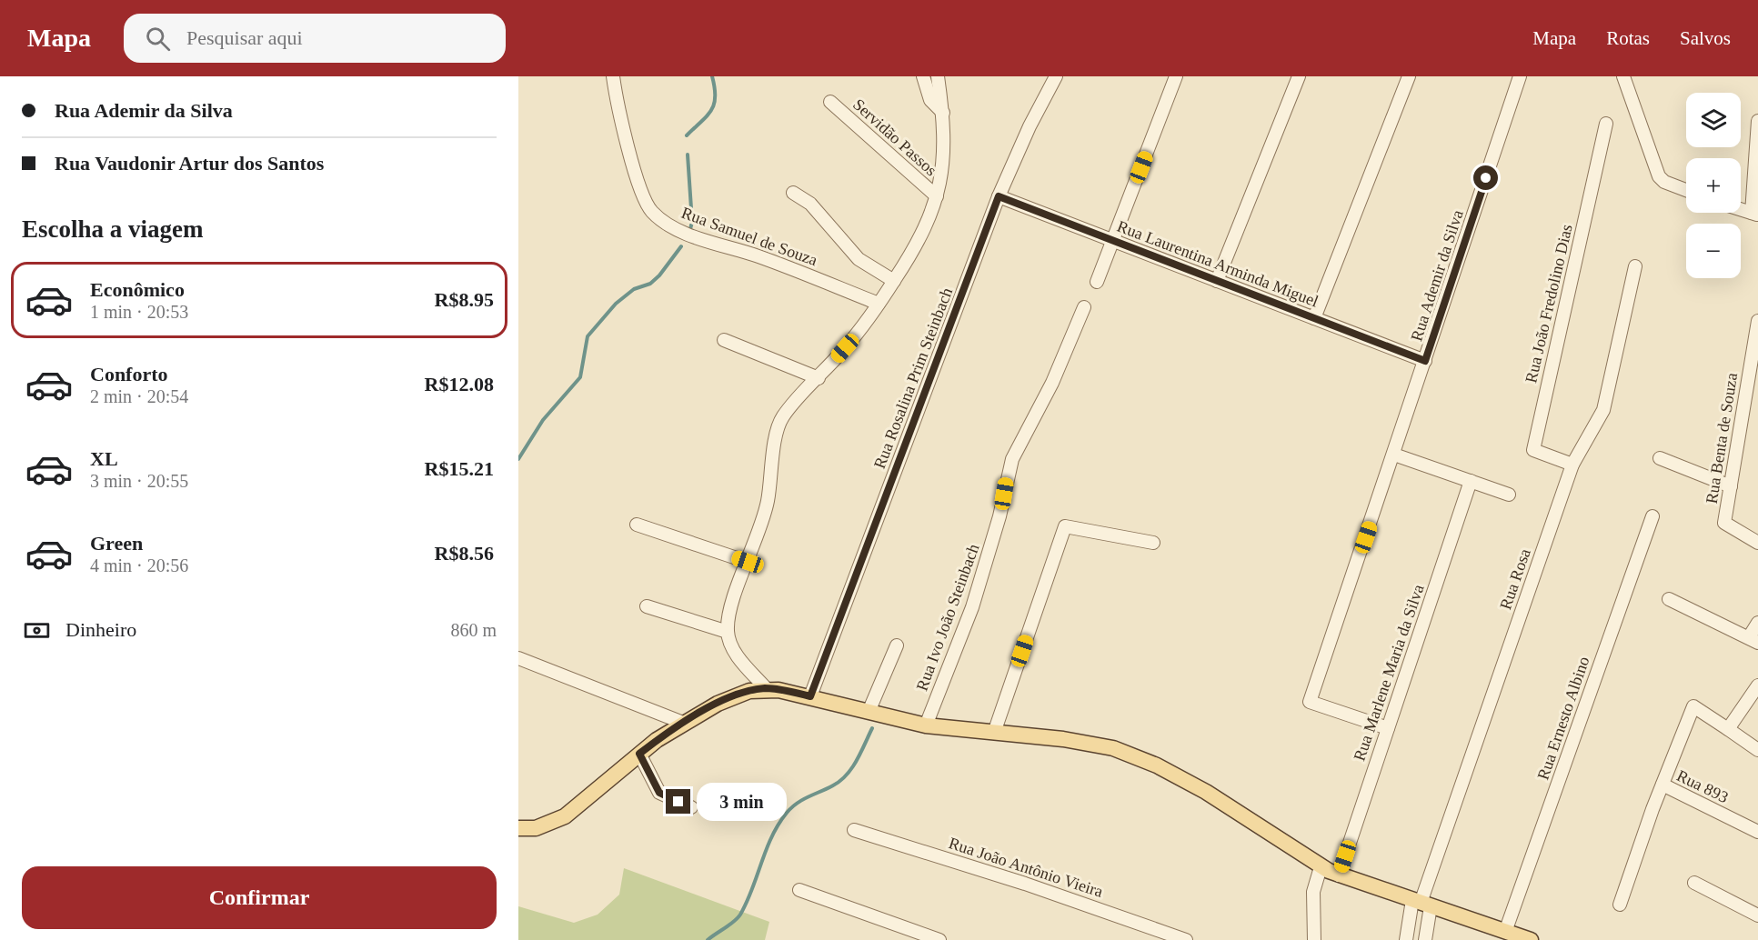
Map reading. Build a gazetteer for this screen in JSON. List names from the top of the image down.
{
  "streets": {
    "street": [
      "Servidão Passos",
      "Rua Samuel de Souza",
      "Rua Laurentina Arminda Miguel",
      "Rua Ademir da Silva",
      "Rua João Fredolino Dias",
      "Rua Rosalina Prim Steinbach",
      "Rua Benta de Souza",
      "Rua Rosa",
      "Rua Ivo João Steinbach",
      "Rua Marlene Maria da Silva",
      "Rua Ernesto Albino",
      "Rua 893",
      "Rua João Antônio Vieira"
    ]
  },
  "crossings": [
    ["Rua Laurentina Arminda Miguel", "Rua Ademir da Silva"],
    ["Rua Laurentina Arminda Miguel", "Rua Rosalina Prim Steinbach"],
    ["Rua Ademir da Silva", "Rua Marlene Maria da Silva"],
    ["Rua João Fredolino Dias", "Rua Rosa"]
  ],
  "page": {
    "header": "Mapa",
    "search": "Pesquisar aqui",
    "nav": ["Mapa", "Rotas", "Salvos"],
    "banner": ["Rua Ademir da Silva", "Rua Vaudonir Artur dos Santos"],
    "map_buttons": ["+", "−"],
    "heading": "Escolha a viagem",
    "list": [
      {
        "name": "Econômico",
        "note": "1 min · 20:53",
        "value": "R$8.95"
      },
      {
        "name": "Conforto",
        "note": "2 min · 20:54",
        "value": "R$12.08"
      },
      {
        "name": "XL",
        "note": "3 min · 20:55",
        "value": "R$15.21"
      },
      {
        "name": "Green",
        "note": "4 min · 20:56",
        "value": "R$8.56"
      }
    ],
    "pay": ["Dinheiro", "860 m"],
    "bubble": "3 min",
    "buttons": "Confirmar"
  }
}
